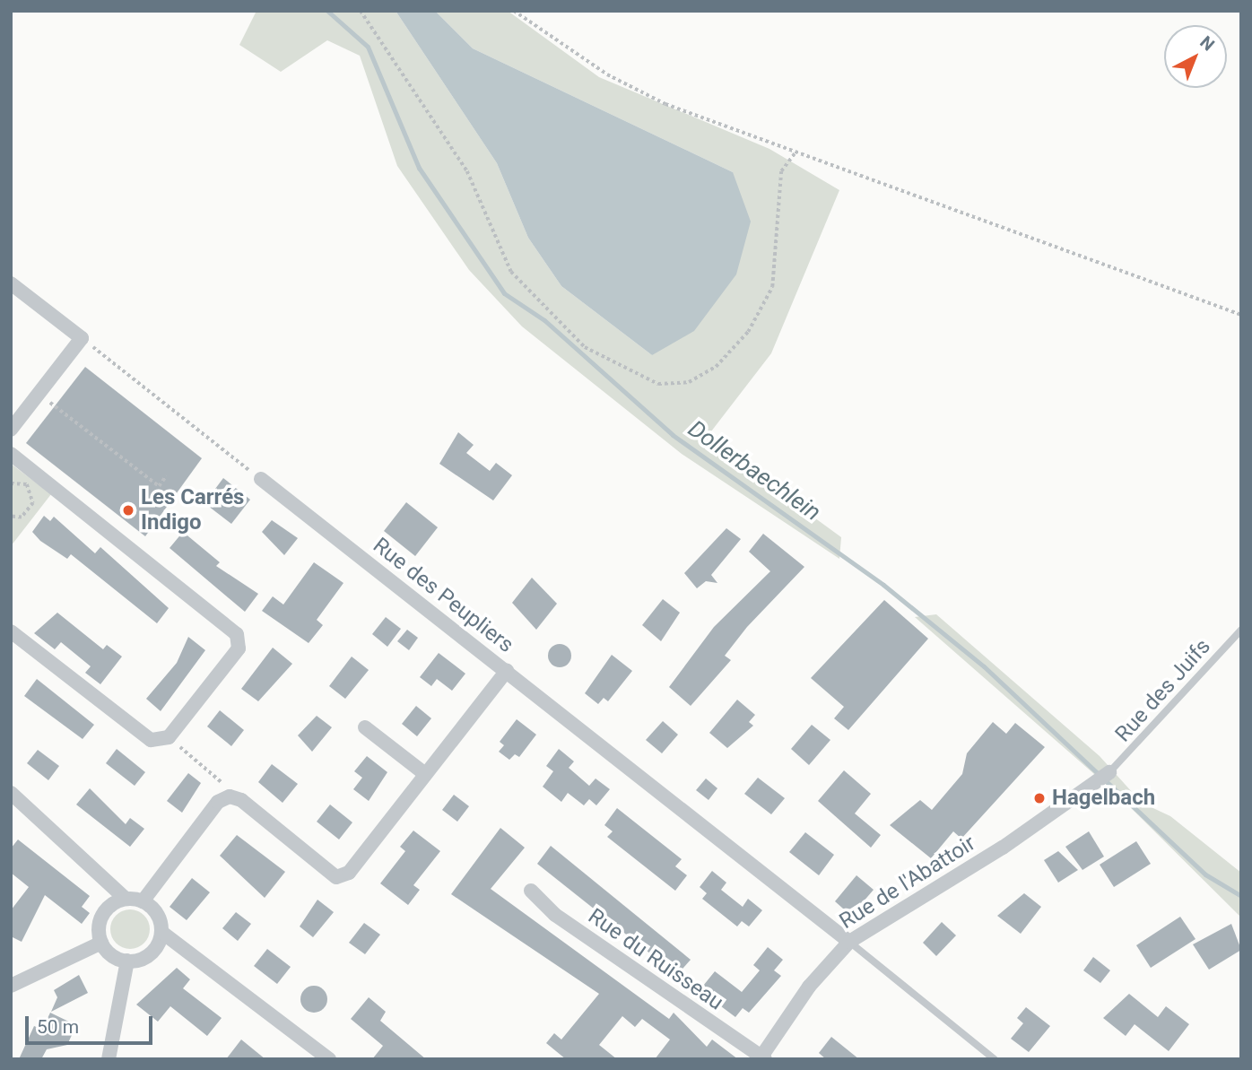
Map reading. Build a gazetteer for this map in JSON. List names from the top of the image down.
{
  "streets": {
    "street": ["Rue des Peupliers", "Rue de l'Abattoir", "Rue du Ruisseau"],
    "lane": ["Rue des Juifs"]
  },
  "crossings": [
    ["Rue des Peupliers", "Rue de l'Abattoir"],
    ["Rue des Juifs", "Rue de l'Abattoir"],
    ["Rue de l'Abattoir", "Rue du Ruisseau"]
  ],
  "water": ["Dollerbaechlein"],
  "places": ["Les Carrés Indigo", "Hagelbach"],
  "scale_bar": "50 m",
  "north": "top right"
}
